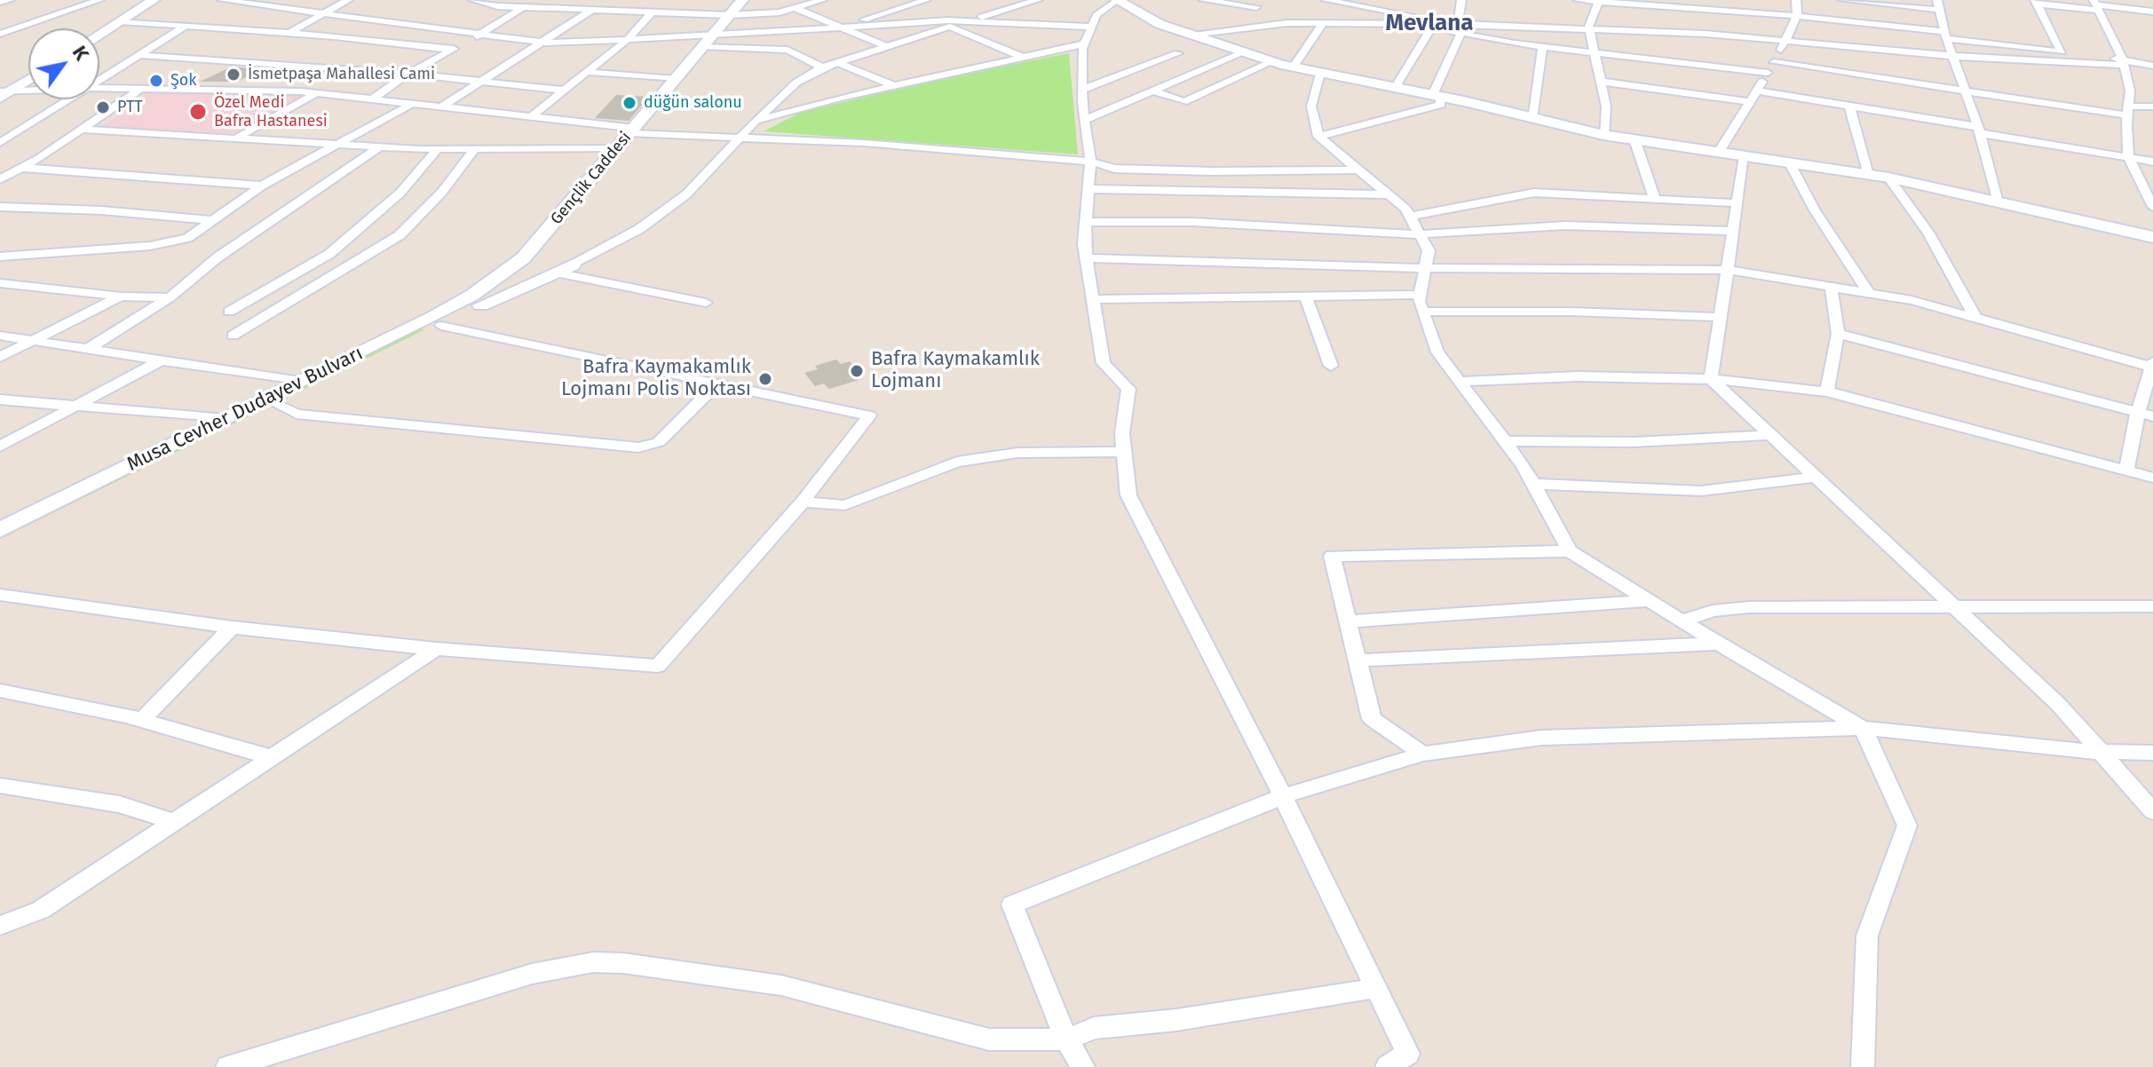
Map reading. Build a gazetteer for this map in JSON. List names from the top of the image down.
{
  "streets": {
    "main road": ["Gençlik Caddesi", "Musa Cevher Dudayev Bulvarı"]
  },
  "crossings": [
    ["Gençlik Caddesi", "Musa Cevher Dudayev Bulvarı"]
  ],
  "districts": ["Mevlana"],
  "places": [
    "İsmetpaşa Mahallesi Cami",
    "Şok",
    "düğün salonu",
    "PTT",
    "Özel Medi Bafra Hastanesi",
    "Bafra Kaymakamlık Lojmanı",
    "Bafra Kaymakamlık Lojmanı Polis Noktası"
  ],
  "north": "top right"
}
